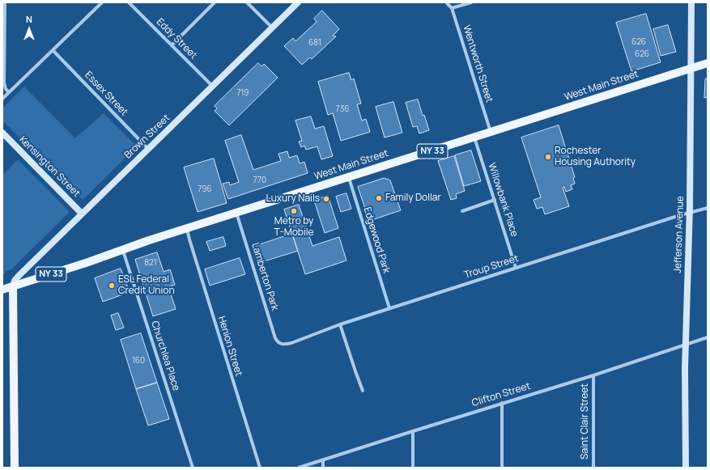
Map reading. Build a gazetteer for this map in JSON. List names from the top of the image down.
{
  "streets": {
    "main road": [
      "West Main Street",
      "Brown Street",
      "NY 33",
      "Kensington Street",
      "Jefferson Avenue"
    ],
    "street": [
      "Eddy Street",
      "Wentworth Street",
      "Essex Street",
      "Willowbank Place",
      "Edgewood Park",
      "Troup Street",
      "Lamberton Park",
      "Henion Street",
      "Churchlea Place",
      "Clifton Street",
      "Saint Clair Street"
    ]
  },
  "crossings": [
    ["Eddy Street", "Brown Street"],
    ["Wentworth Street", "West Main Street"],
    ["West Main Street", "Brown Street"],
    ["West Main Street", "Willowbank Place"],
    ["West Main Street", "Jefferson Avenue"],
    ["West Main Street", "Edgewood Park"],
    ["West Main Street", "Lamberton Park"],
    ["West Main Street", "Henion Street"],
    ["West Main Street", "Churchlea Place"],
    ["Essex Street", "Brown Street"],
    ["Brown Street", "Kensington Street"],
    ["Willowbank Place", "Troup Street"],
    ["Jefferson Avenue", "Troup Street"],
    ["Jefferson Avenue", "Clifton Street"],
    ["Edgewood Park", "Troup Street"],
    ["Troup Street", "Lamberton Park"],
    ["Clifton Street", "Saint Clair Street"]
  ],
  "places": [
    "Rochester Housing Authority",
    "Family Dollar",
    "Luxury Nails",
    "Metro by T-Mobile",
    "ESL Federal Credit Union"
  ],
  "house_numbers": [
    "626",
    "681",
    "626",
    "719",
    "736",
    "770",
    "796",
    "821",
    "160"
  ],
  "north": "top"
}
